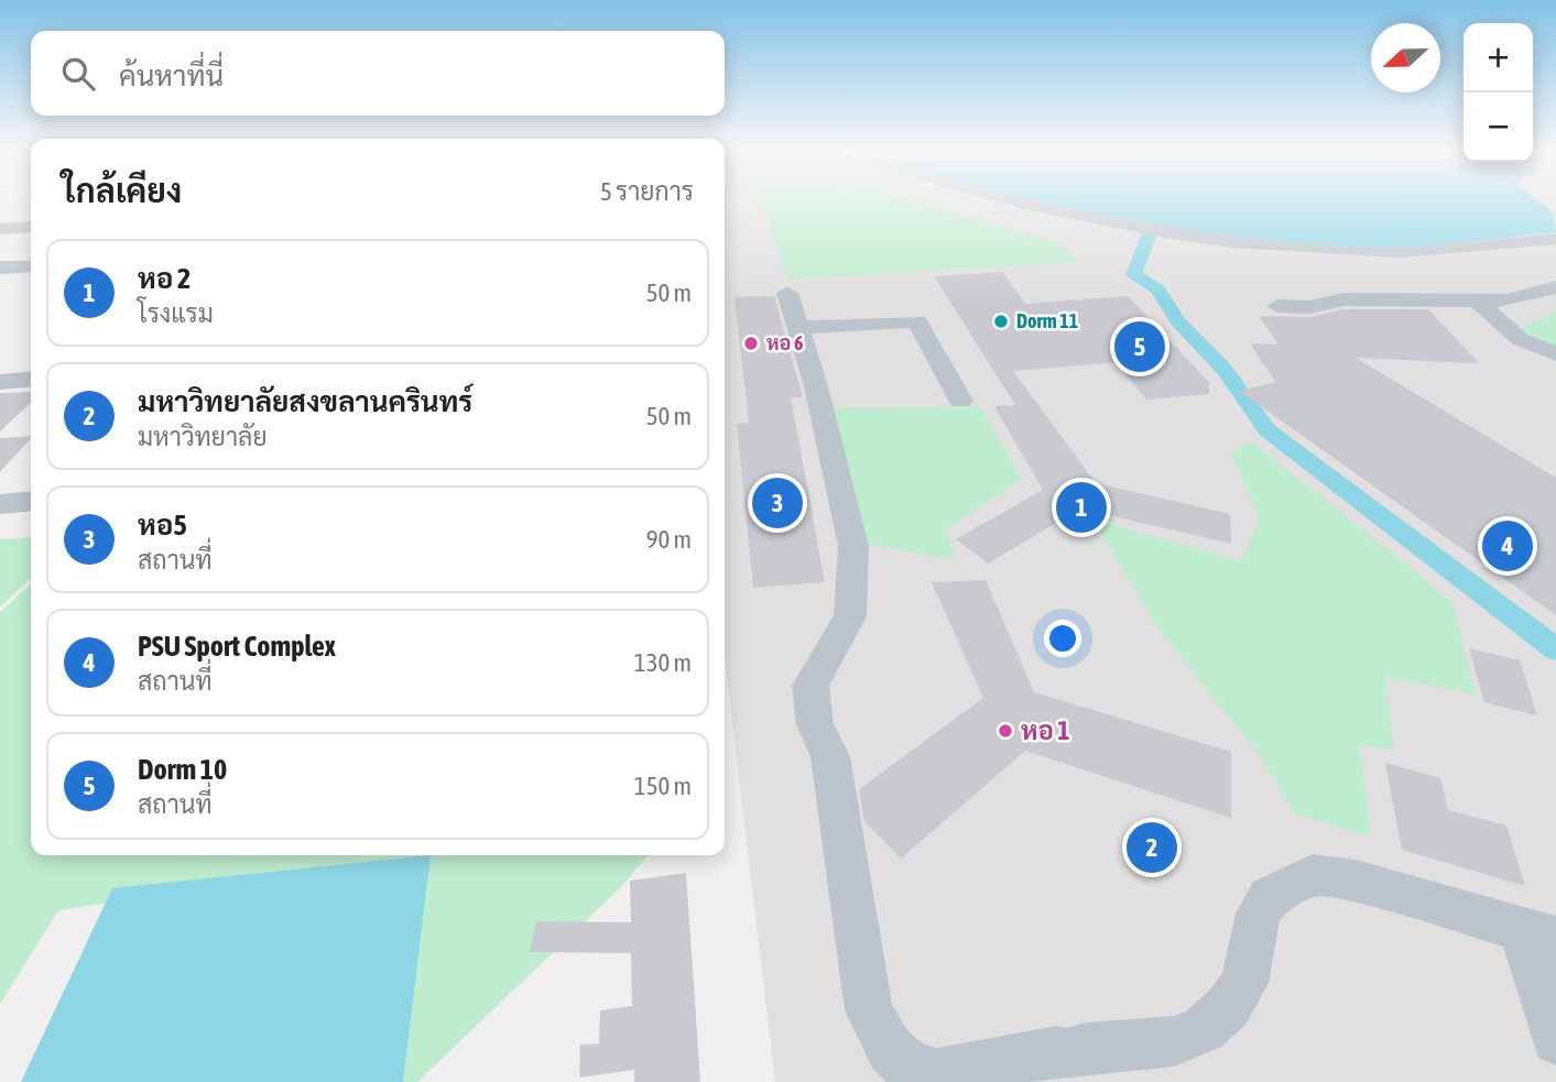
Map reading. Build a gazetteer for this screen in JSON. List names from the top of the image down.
{
  "places": ["Dorm 11", "หอ 6", "หอ 1"],
  "north": "left",
  "page": {
    "map_buttons": ["+", "−"],
    "search": "ค้นหาที่นี่",
    "heading": ["ใกล้เคียง", "5 รายการ"],
    "list": [
      {
        "mark": "1",
        "name": "หอ 2",
        "note": "โรงแรม",
        "value": "50 m"
      },
      {
        "mark": "2",
        "name": "มหาวิทยาลัยสงขลานครินทร์",
        "note": "มหาวิทยาลัย",
        "value": "50 m"
      },
      {
        "mark": "3",
        "name": "หอ5",
        "note": "สถานที่",
        "value": "90 m"
      },
      {
        "mark": "4",
        "name": "PSU Sport Complex",
        "note": "สถานที่",
        "value": "130 m"
      },
      {
        "mark": "5",
        "name": "Dorm 10",
        "note": "สถานที่",
        "value": "150 m"
      }
    ],
    "pins": [
      "5",
      "3",
      "1",
      "4",
      "2"
    ]
  }
}
